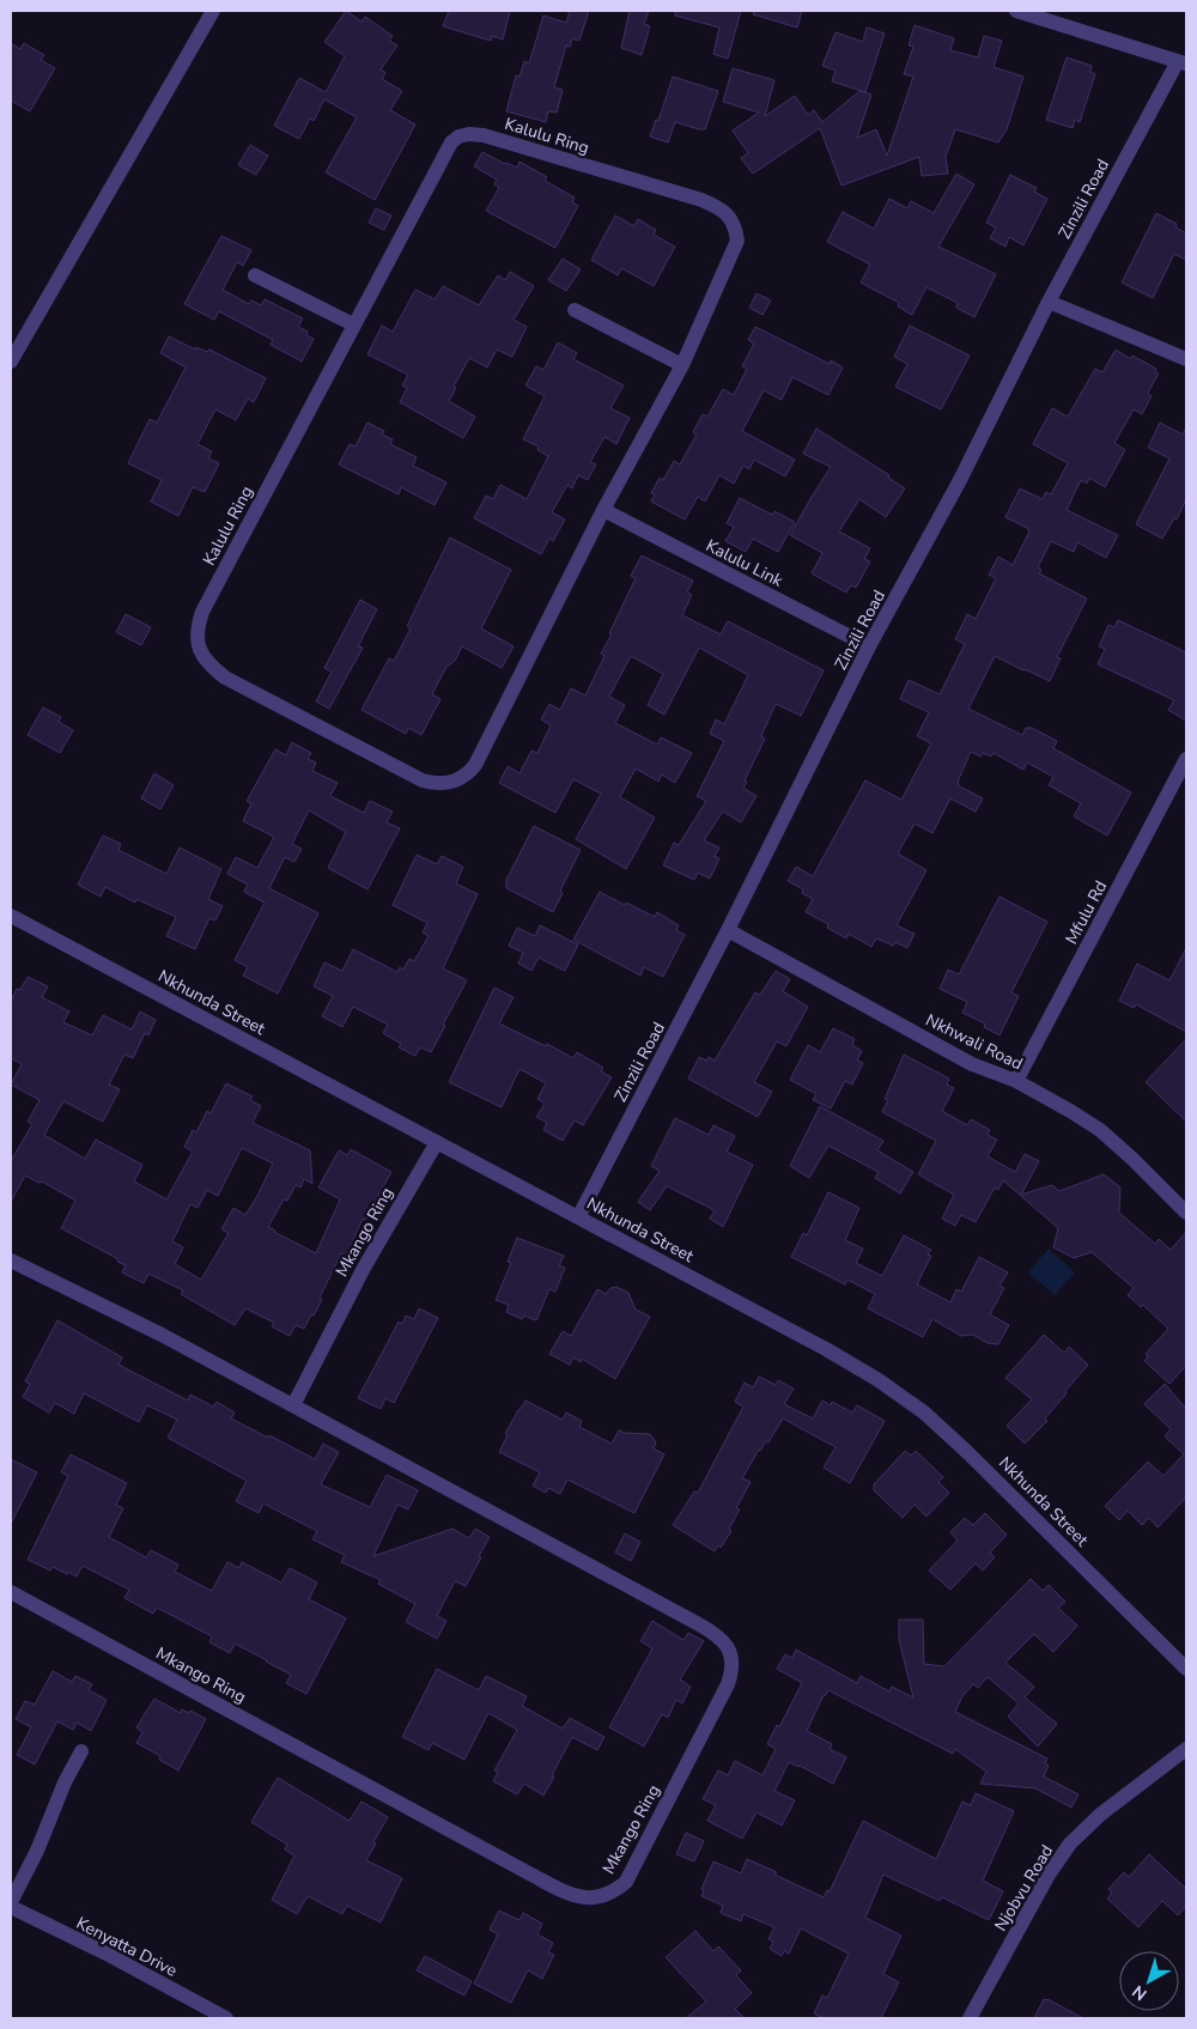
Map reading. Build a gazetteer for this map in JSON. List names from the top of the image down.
{
  "streets": {
    "street": [
      "Kalulu Ring",
      "Zinzili Road",
      "Kalulu Link",
      "Mfulu Rd",
      "Nkhunda Street",
      "Nkhwali Road",
      "Mkango Ring",
      "Njobvu Road",
      "Kenyatta Drive"
    ]
  },
  "crossings": [
    ["Kalulu Ring", "Kalulu Link"],
    ["Zinzili Road", "Kalulu Link"],
    ["Zinzili Road", "Nkhunda Street"],
    ["Zinzili Road", "Nkhwali Road"],
    ["Mfulu Rd", "Nkhwali Road"],
    ["Nkhunda Street", "Mkango Ring"]
  ],
  "north": "bottom left"
}
